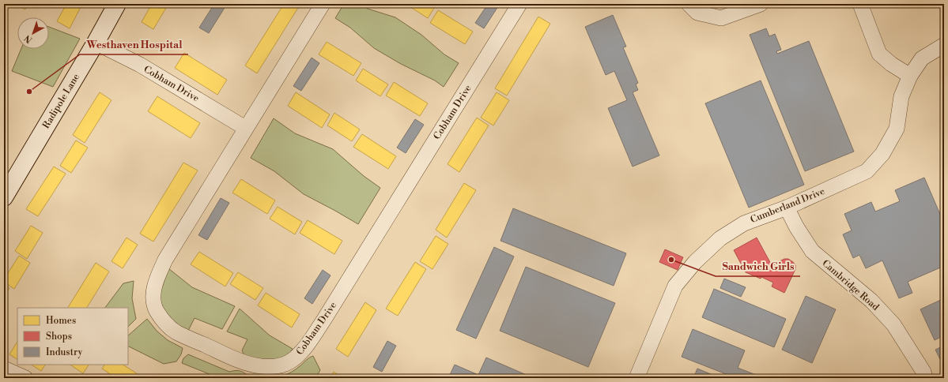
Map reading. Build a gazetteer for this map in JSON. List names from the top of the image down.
{
  "streets": {
    "main road": ["Radipole Lane"],
    "street": ["Cobham Drive", "Cumberland Drive", "Cambridge Road"]
  },
  "crossings": [
    ["Cobham Drive", "Radipole Lane"],
    ["Cumberland Drive", "Cambridge Road"]
  ],
  "places": ["Westhaven Hospital", "Sandwich Girls"],
  "legend": ["Homes", "Shops", "Industry"],
  "north": "bottom left"
}
